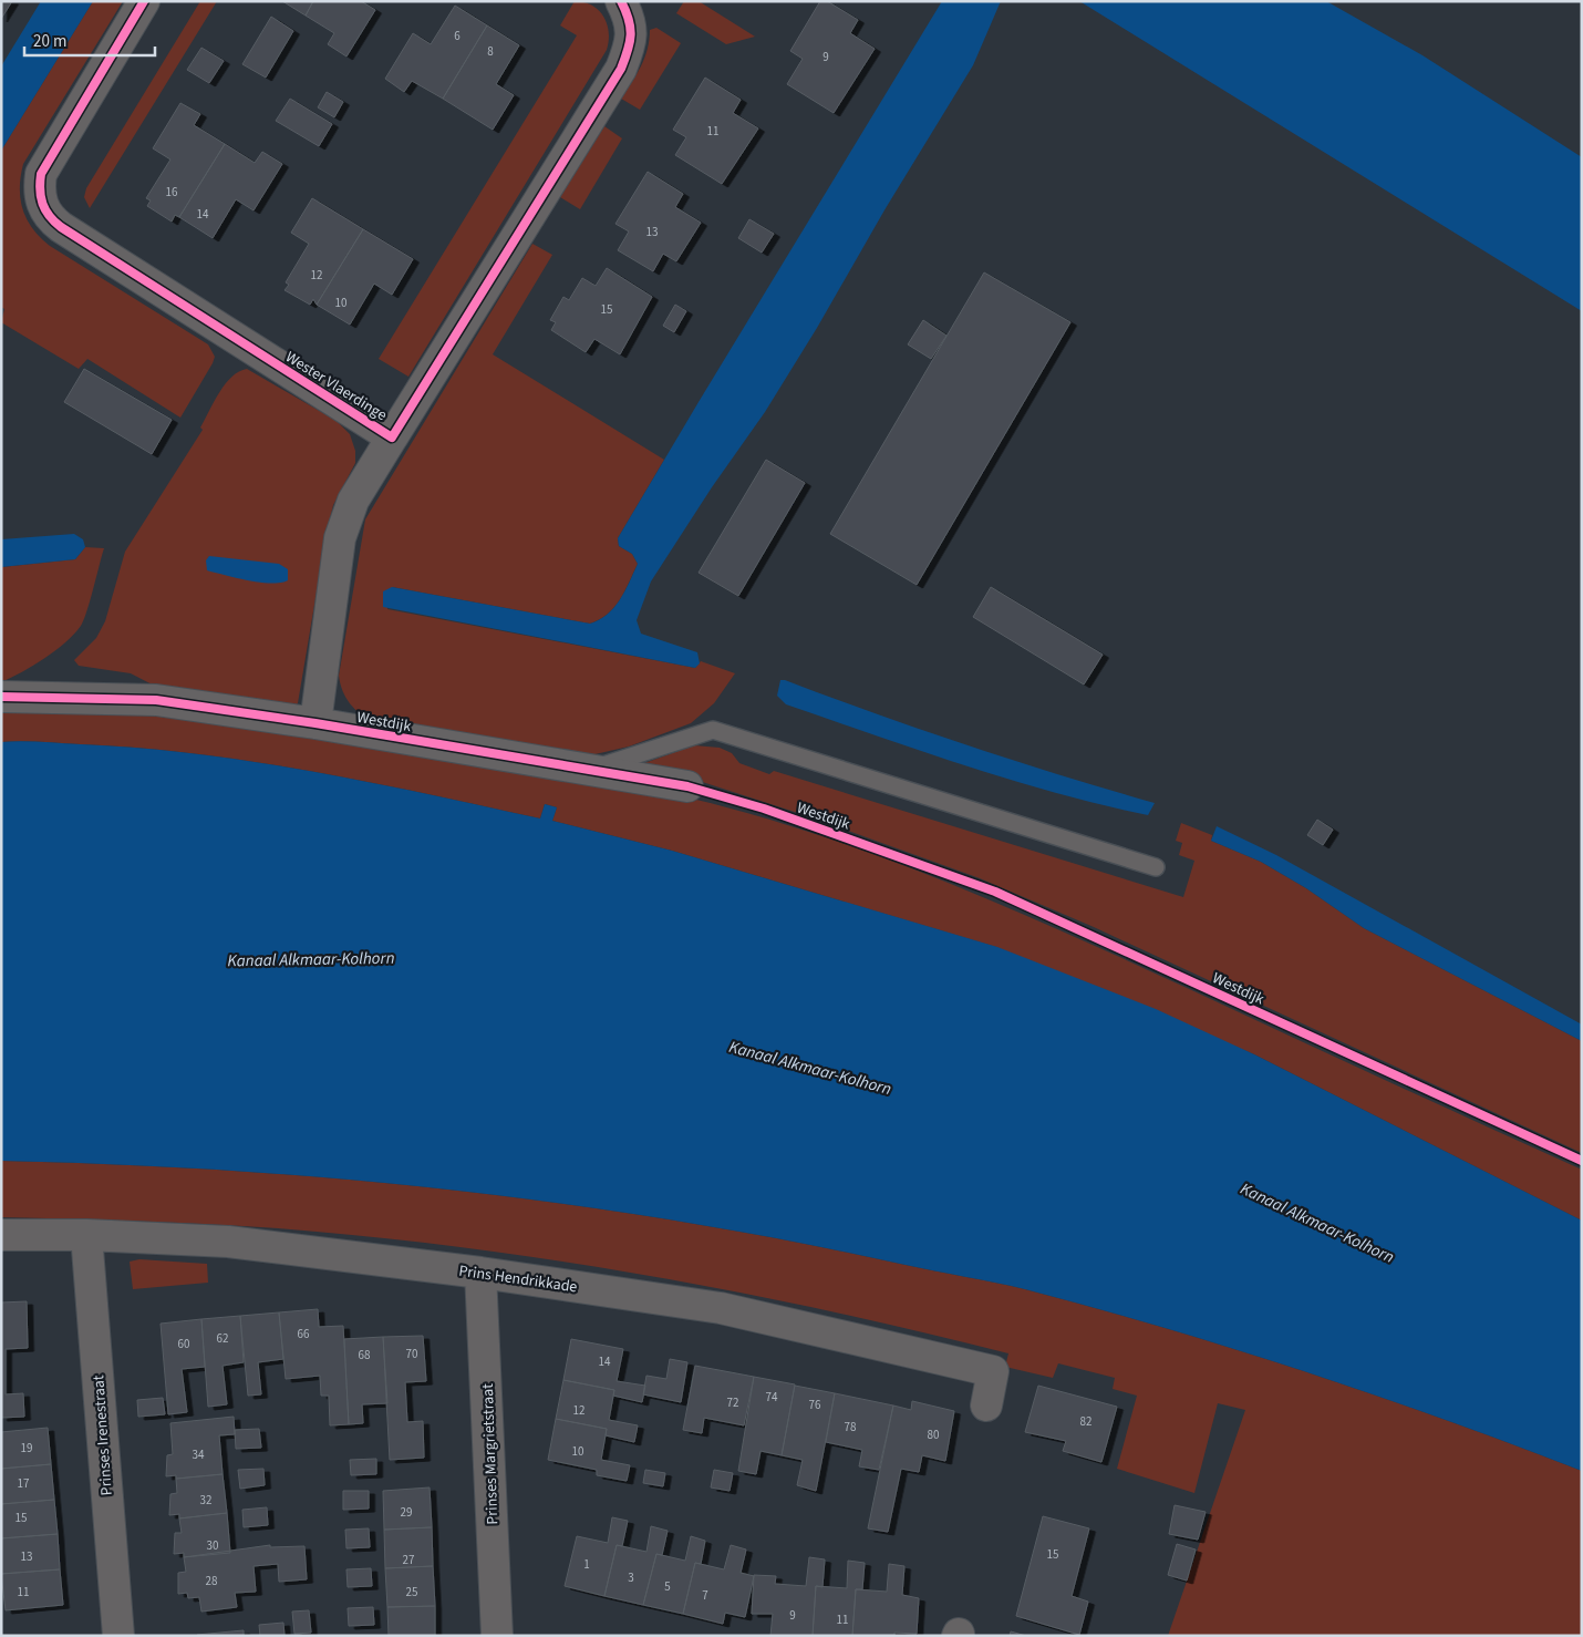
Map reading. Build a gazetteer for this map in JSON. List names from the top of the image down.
{
  "streets": {
    "street": [
      "Wester Vlaerdinge",
      "Westdijk",
      "Prins Hendrikkade",
      "Prinses Irenestraat",
      "Prinses Margrietstraat"
    ]
  },
  "crossings": [
    ["Wester Vlaerdinge", "Westdijk"],
    ["Prins Hendrikkade", "Prinses Irenestraat"],
    ["Prins Hendrikkade", "Prinses Margrietstraat"]
  ],
  "water": ["Kanaal Alkmaar-Kolhorn"],
  "house_numbers": [
    "6",
    "8",
    "9",
    "11",
    "16",
    "14",
    "13",
    "12",
    "10",
    "15",
    "66",
    "62",
    "60",
    "70",
    "68",
    "14",
    "74",
    "72",
    "76",
    "12",
    "82",
    "78",
    "80",
    "19",
    "10",
    "34",
    "17",
    "32",
    "29",
    "15",
    "30",
    "15",
    "13",
    "27",
    "1",
    "3",
    "28",
    "5",
    "11",
    "25",
    "7",
    "9",
    "11"
  ],
  "scale_bar": "20 m"
}
